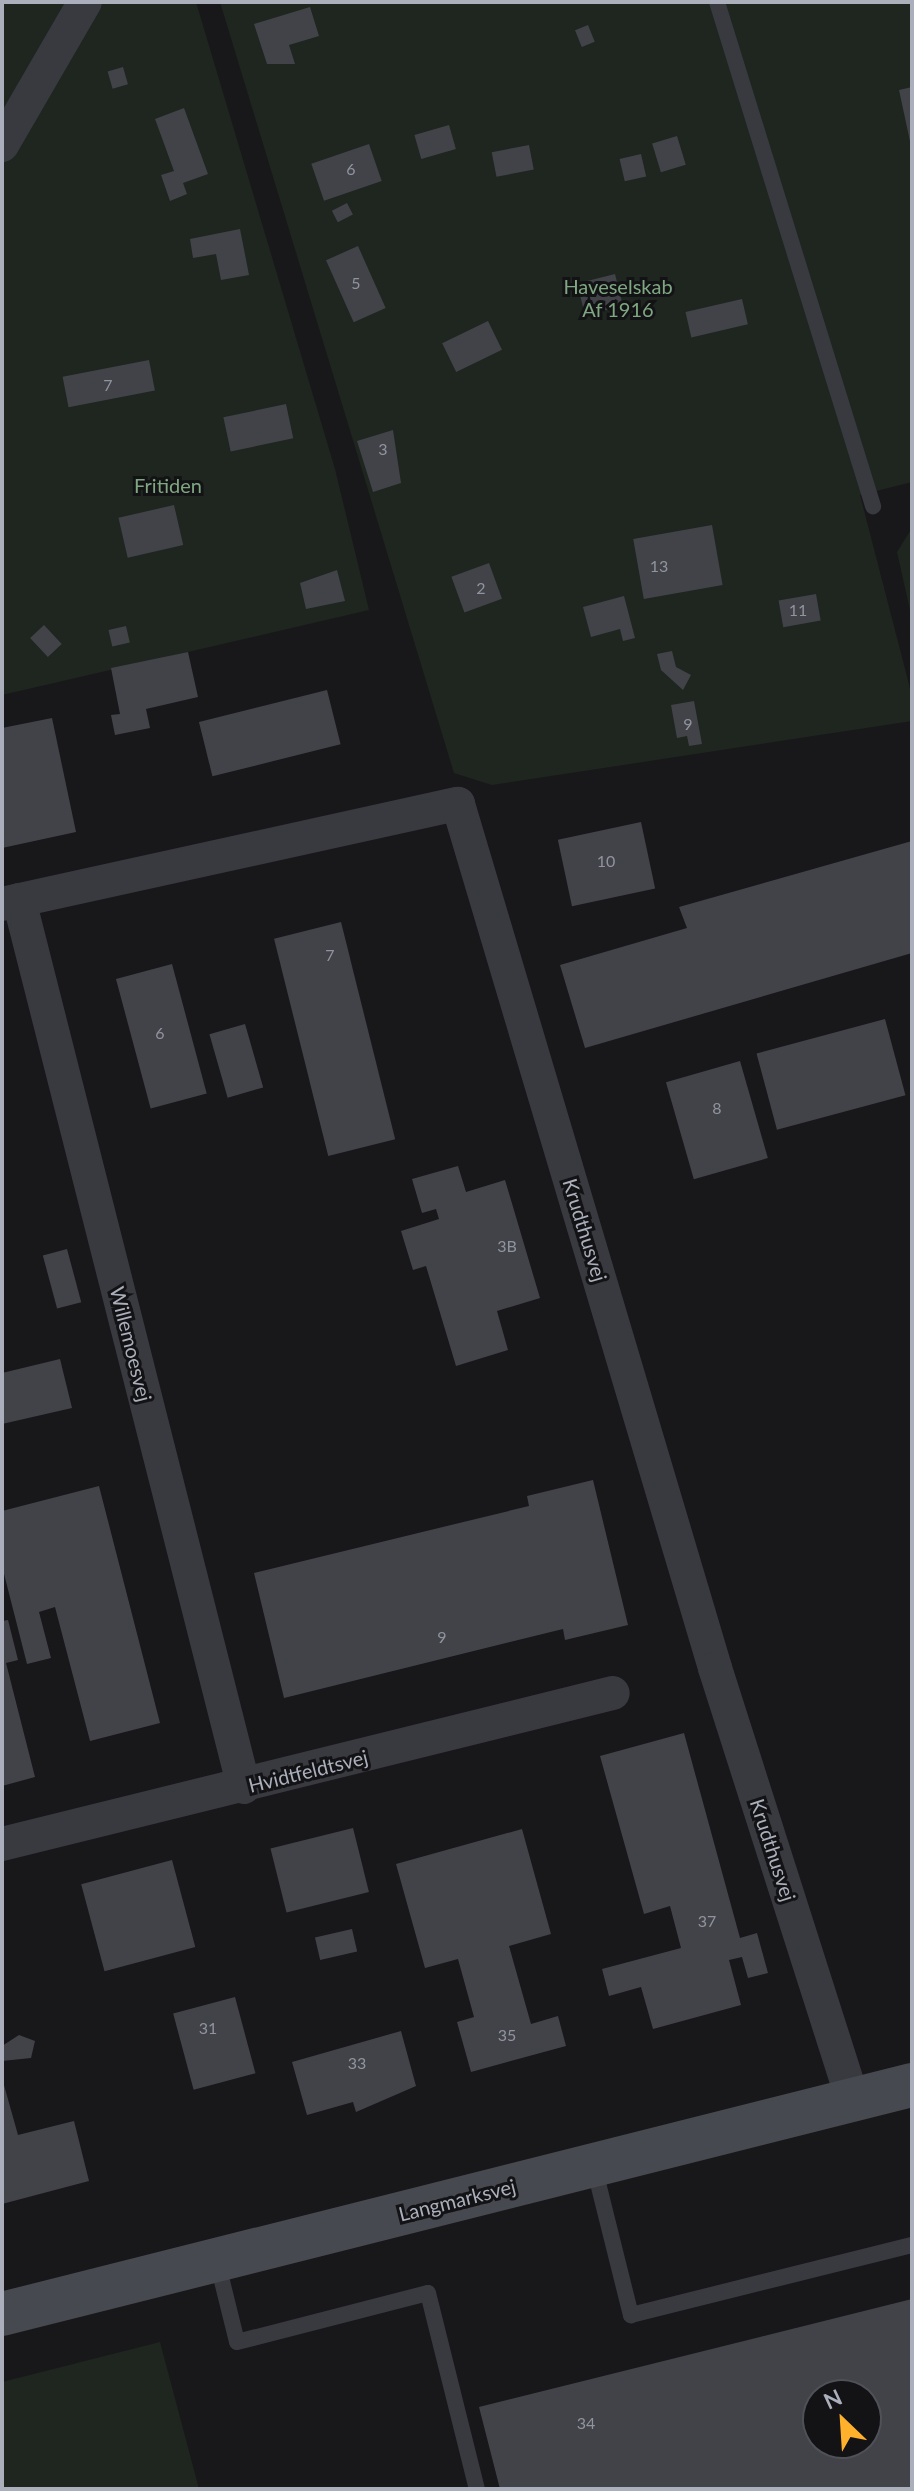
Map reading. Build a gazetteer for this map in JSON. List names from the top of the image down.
{
  "streets": {
    "main road": ["Langmarksvej"],
    "street": ["Krudthusvej", "Willemoesvej", "Hvidtfeldtsvej"]
  },
  "crossings": [
    ["Krudthusvej", "Willemoesvej"],
    ["Krudthusvej", "Langmarksvej"],
    ["Willemoesvej", "Hvidtfeldtsvej"]
  ],
  "parks": ["Haveselskab Af 1916", "Fritiden"],
  "house_numbers": [
    "6",
    "5",
    "7",
    "3",
    "13",
    "2",
    "11",
    "9",
    "10",
    "7",
    "6",
    "8",
    "3B",
    "9",
    "37",
    "31",
    "35",
    "33",
    "34"
  ],
  "north": "top left"
}
